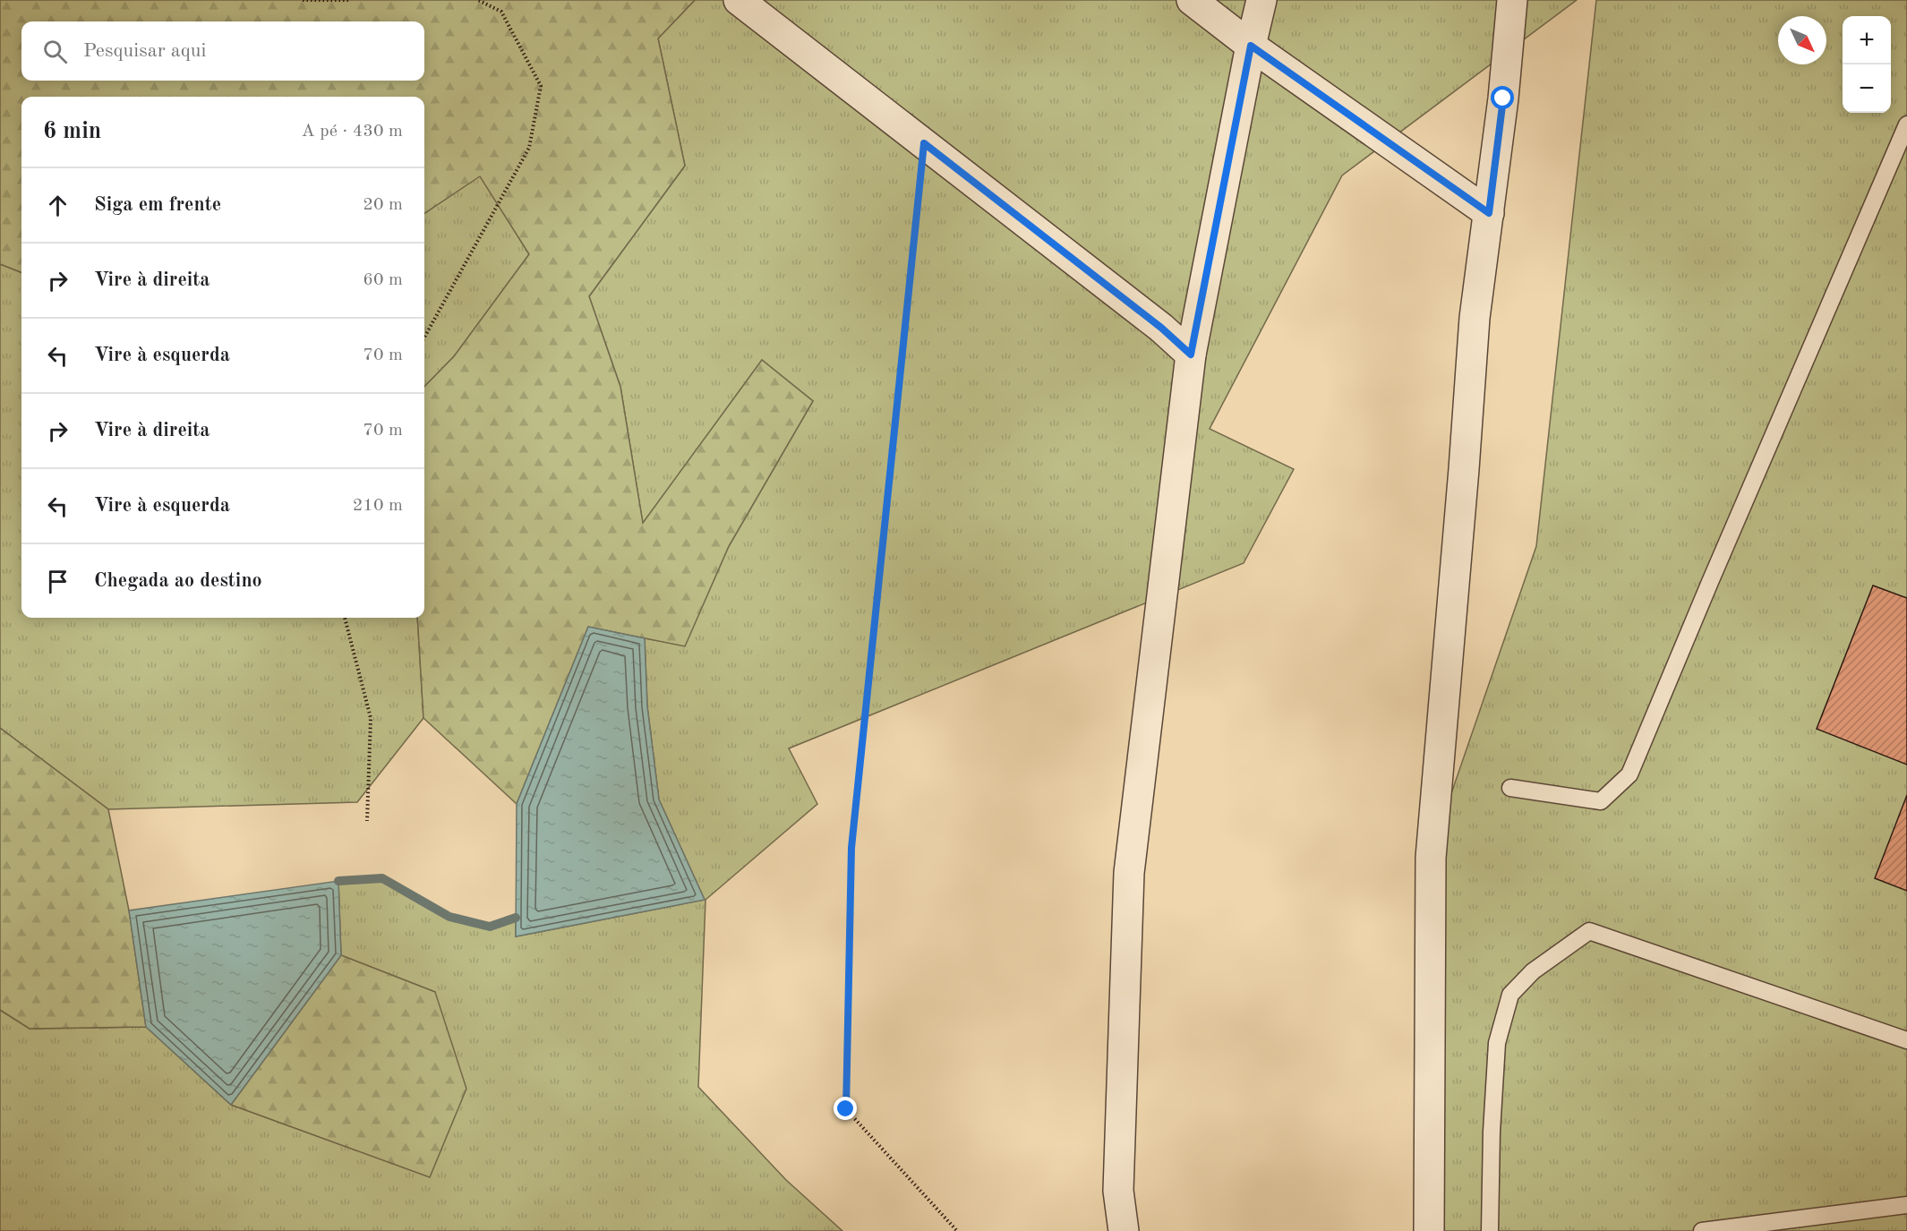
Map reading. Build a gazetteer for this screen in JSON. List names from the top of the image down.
{
  "north": "bottom right",
  "page": {
    "map_buttons": ["+", "−"],
    "search": "Pesquisar aqui",
    "heading": ["6 min", "A pé · 430 m"],
    "list": [
      ["Siga em frente", "20 m"],
      ["Vire à direita", "60 m"],
      ["Vire à esquerda", "70 m"],
      ["Vire à direita", "70 m"],
      ["Vire à esquerda", "210 m"],
      "Chegada ao destino"
    ]
  }
}
